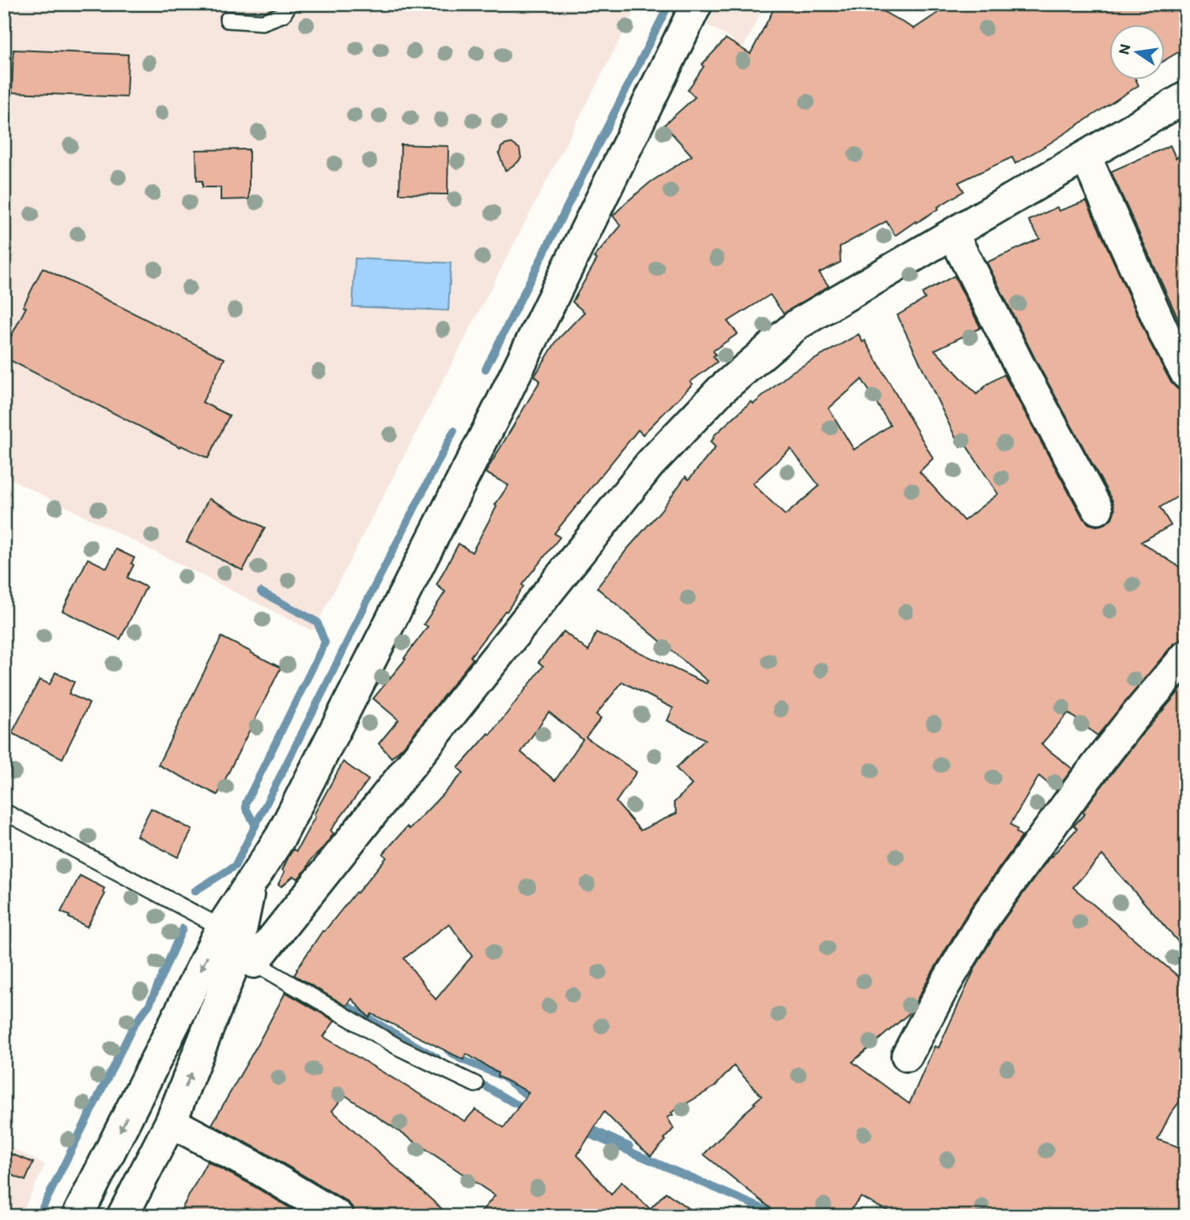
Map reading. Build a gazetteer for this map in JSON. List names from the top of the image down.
{
  "north": "left"
}
